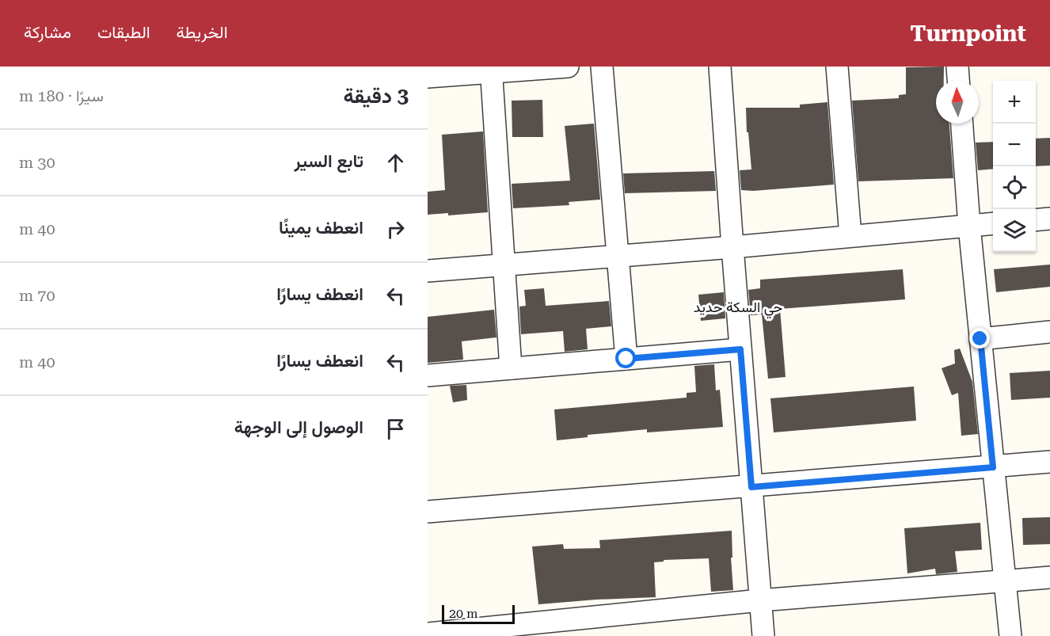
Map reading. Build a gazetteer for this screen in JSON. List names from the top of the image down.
{
  "districts": ["حي السكة حديد"],
  "scale_bar": "20 m",
  "north": "top",
  "page": {
    "header": "Turnpoint",
    "nav": ["الخريطة", "الطبقات", "مشاركة"],
    "heading": ["3 دقيقة", "سيرًا · 180 m"],
    "map_buttons": ["+", "−"],
    "list": [
      ["تابع السير", "30 m"],
      ["انعطف يمينًا", "40 m"],
      ["انعطف يسارًا", "70 m"],
      ["انعطف يسارًا", "40 m"],
      "الوصول إلى الوجهة"
    ],
    "scale": "20 m"
  }
}
